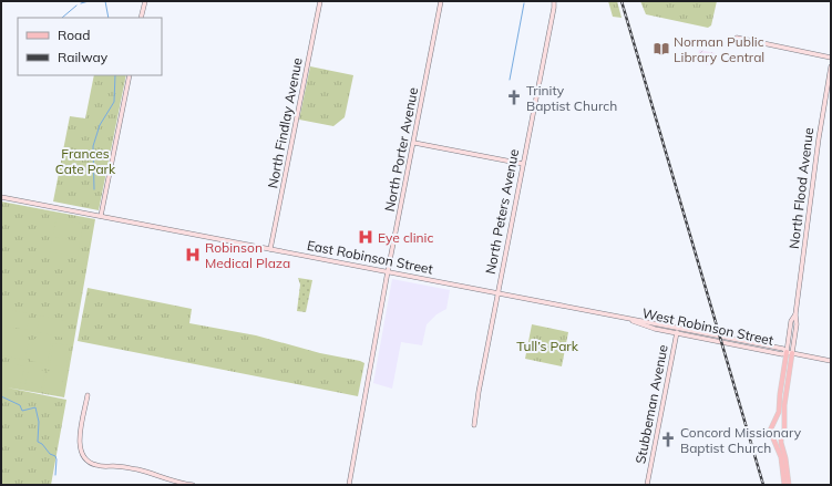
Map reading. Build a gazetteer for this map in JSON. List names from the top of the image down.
{
  "streets": {
    "main road": ["North Flood Avenue"],
    "street": [
      "North Findlay Avenue",
      "North Porter Avenue",
      "North Peters Avenue",
      "East Robinson Street",
      "West Robinson Street",
      "Stubbeman Avenue"
    ]
  },
  "crossings": [
    ["North Findlay Avenue", "East Robinson Street"],
    ["North Porter Avenue", "East Robinson Street"],
    ["North Flood Avenue", "West Robinson Street"],
    ["North Peters Avenue", "East Robinson Street"],
    ["East Robinson Street", "West Robinson Street"],
    ["West Robinson Street", "Stubbeman Avenue"]
  ],
  "parks": ["Frances Cate Park", "Tull’s Park"],
  "places": {
    "library": ["Norman Public Library Central"],
    "church": ["Trinity Baptist Church", "Concord Missionary Baptist Church"],
    "hospital": ["Eye clinic", "Robinson Medical Plaza"]
  },
  "legend": ["Road", "Railway"]
}
